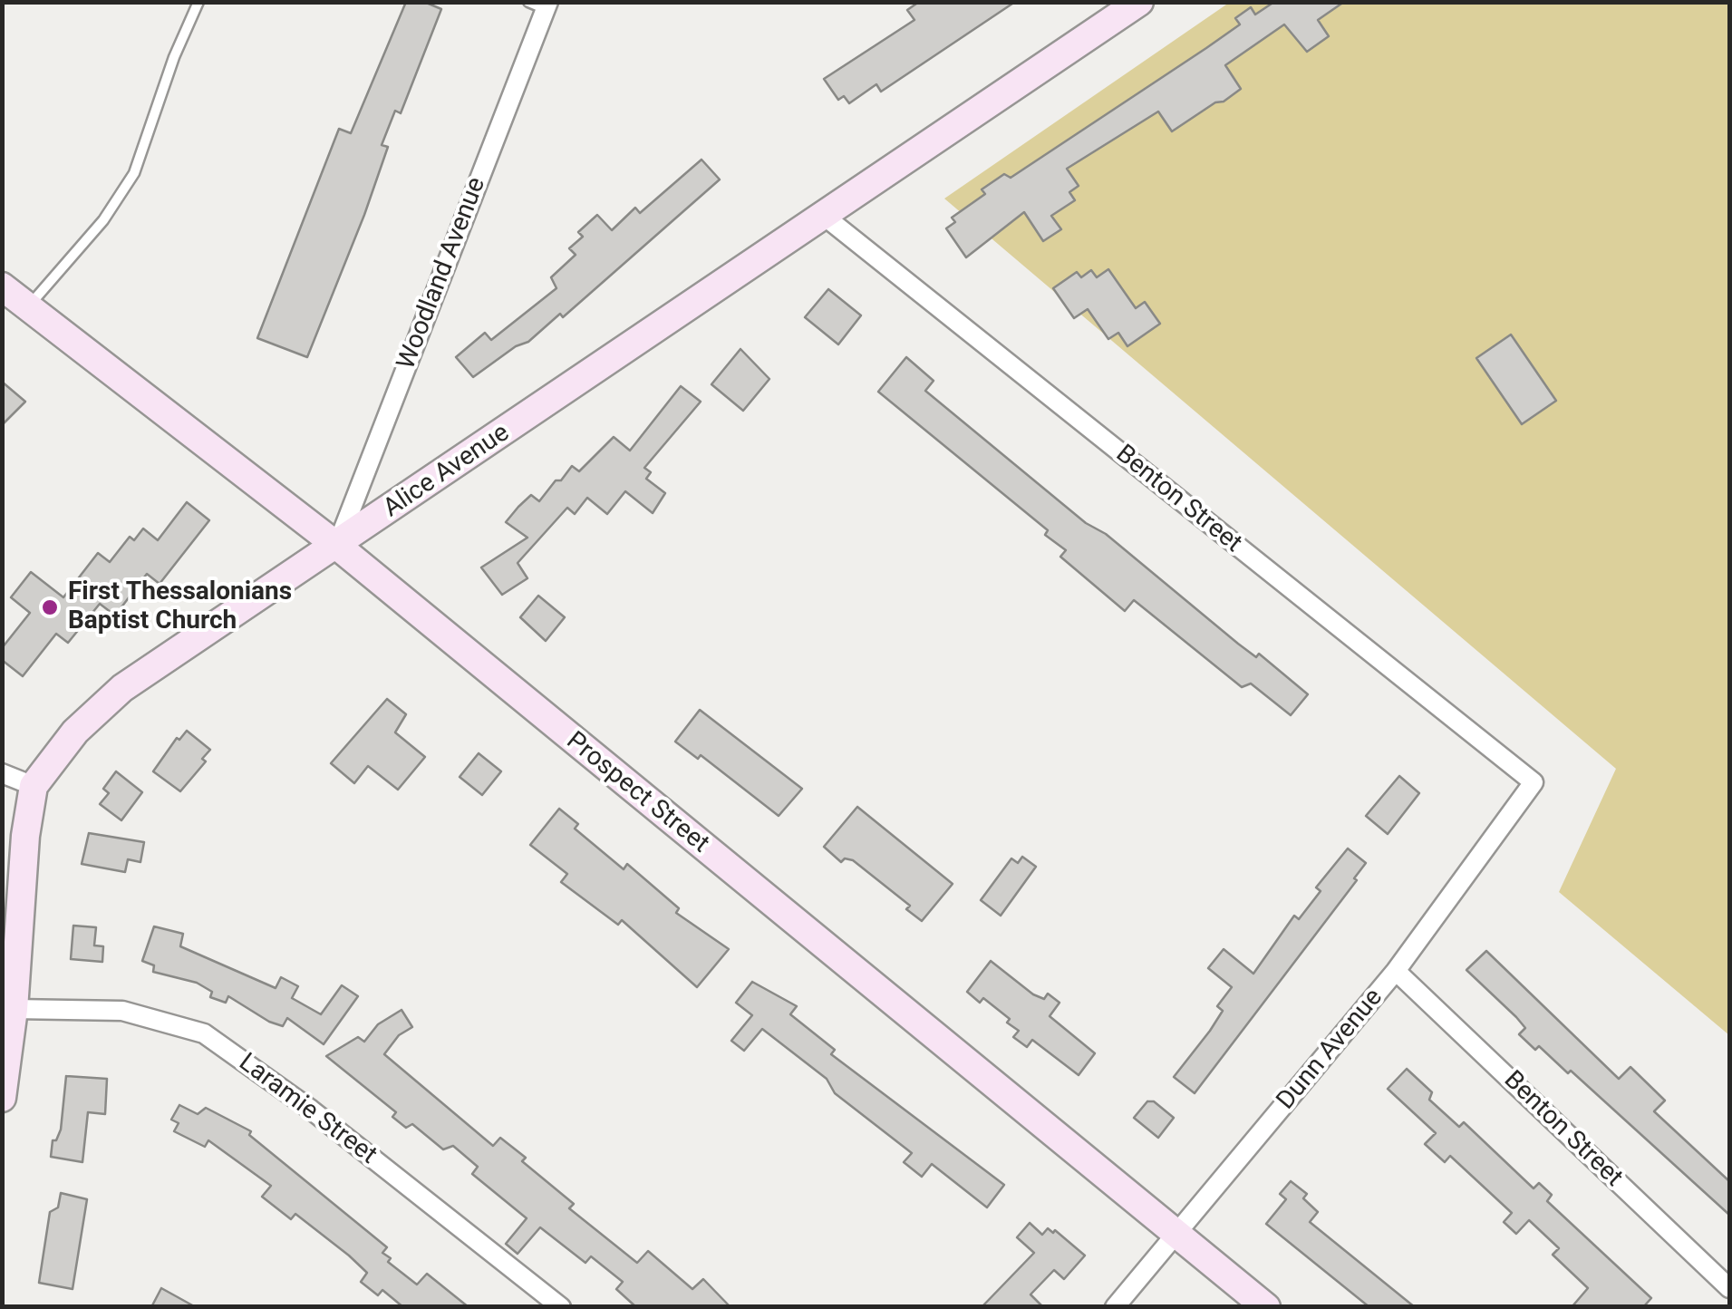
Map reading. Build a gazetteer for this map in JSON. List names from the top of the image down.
{
  "streets": {
    "street": [
      "Woodland Avenue",
      "Alice Avenue",
      "Benton Street",
      "Prospect Street",
      "Dunn Avenue",
      "Laramie Street"
    ]
  },
  "crossings": [
    ["Woodland Avenue", "Alice Avenue"],
    ["Woodland Avenue", "Prospect Street"],
    ["Alice Avenue", "Benton Street"],
    ["Alice Avenue", "Prospect Street"],
    ["Alice Avenue", "Laramie Street"],
    ["Benton Street", "Dunn Avenue"],
    ["Prospect Street", "Dunn Avenue"]
  ],
  "places": ["First Thessalonians Baptist Church"]
}
